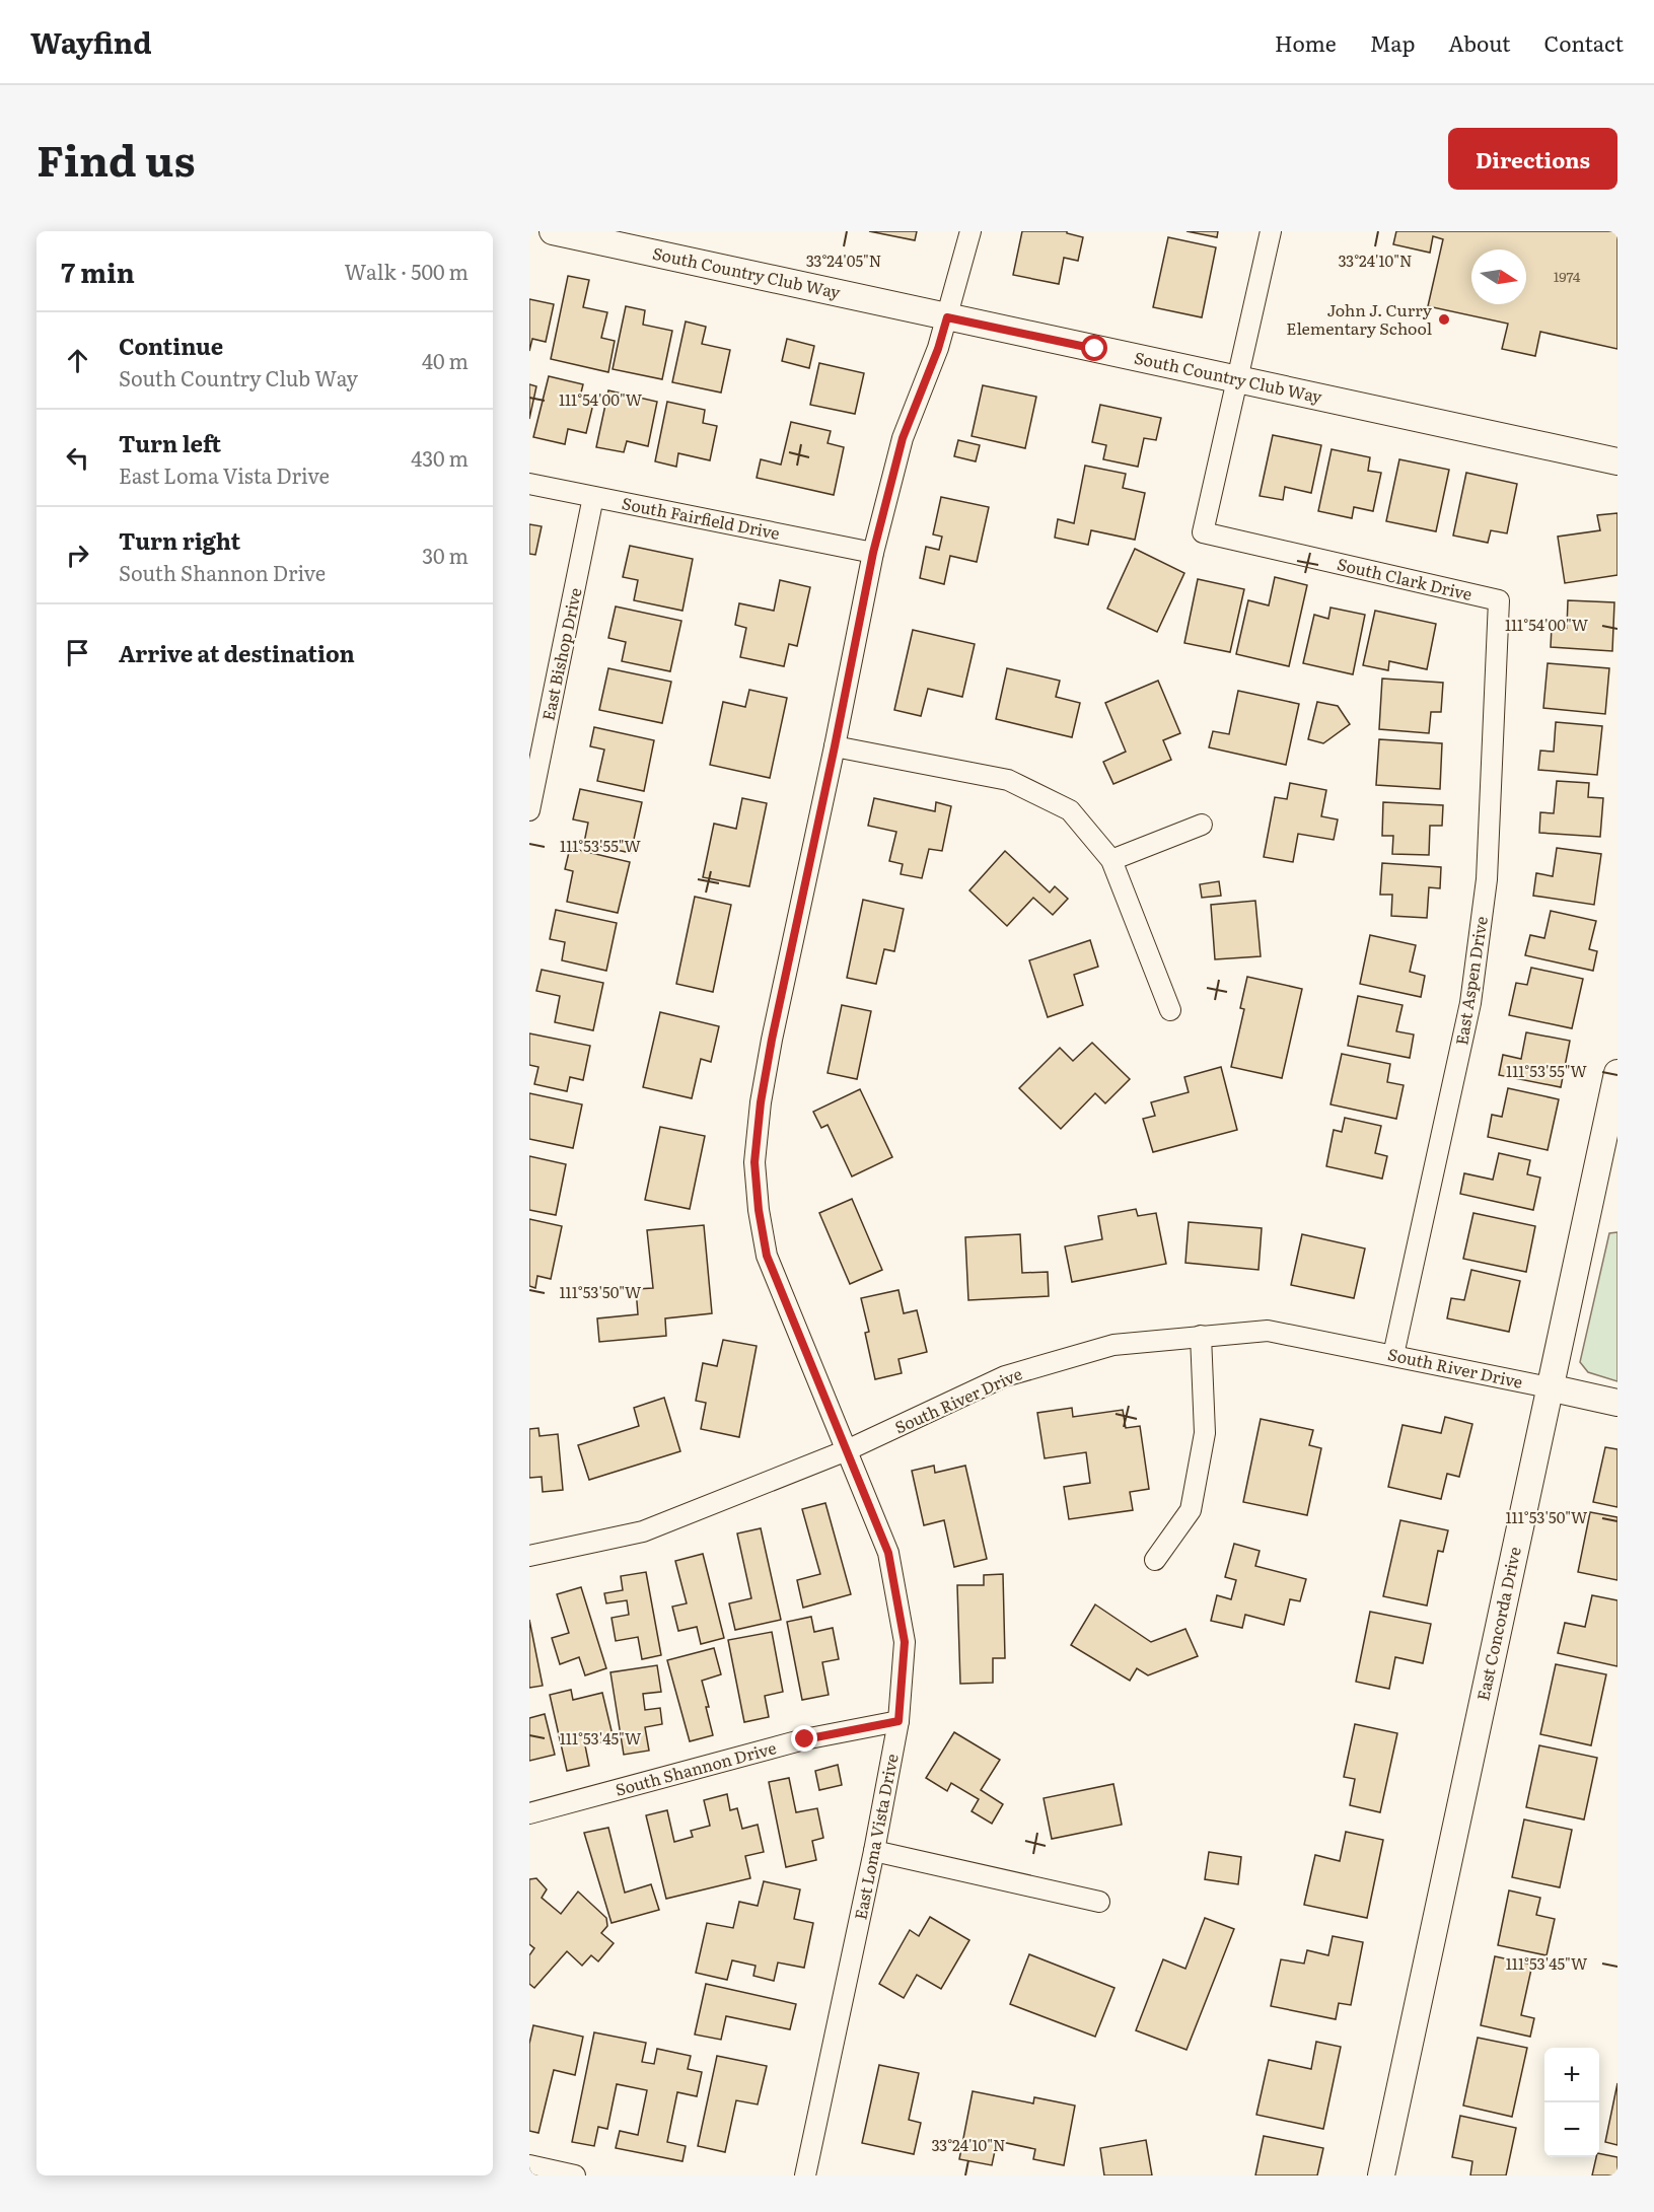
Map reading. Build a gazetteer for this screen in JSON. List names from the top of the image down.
{
  "streets": {
    "street": [
      "South Country Club Way",
      "South Fairfield Drive",
      "South Clark Drive",
      "East Bishop Drive",
      "East Aspen Drive",
      "South River Drive",
      "East Concorda Drive",
      "South Shannon Drive",
      "East Loma Vista Drive"
    ]
  },
  "crossings": [
    ["South Country Club Way", "South Clark Drive"],
    ["South Country Club Way", "East Loma Vista Drive"],
    ["South Fairfield Drive", "East Bishop Drive"],
    ["South Fairfield Drive", "East Loma Vista Drive"],
    ["South Clark Drive", "East Aspen Drive"],
    ["East Aspen Drive", "South River Drive"],
    ["South River Drive", "East Concorda Drive"],
    ["South River Drive", "East Loma Vista Drive"],
    ["South Shannon Drive", "East Loma Vista Drive"]
  ],
  "places": ["John J. Curry Elementary School"],
  "house_numbers": ["1974"],
  "north": "right",
  "page": {
    "header": "Wayfind",
    "nav": [
      "Home",
      "Map",
      "About",
      "Contact"
    ],
    "title": "Find us",
    "buttons": "Directions",
    "heading": ["7 min", "Walk · 500 m"],
    "list": [
      ["Continue", "South Country Club Way", "40 m"],
      ["Turn left", "East Loma Vista Drive", "430 m"],
      ["Turn right", "South Shannon Drive", "30 m"],
      "Arrive at destination"
    ],
    "map_buttons": ["+", "−"]
  },
  "coordinates": [
    "33°24'05\"N",
    "33°24'10\"N",
    "111°54'00\"W",
    "111°53'55\"W",
    "111°53'50\"W",
    "111°53'45\"W"
  ]
}
